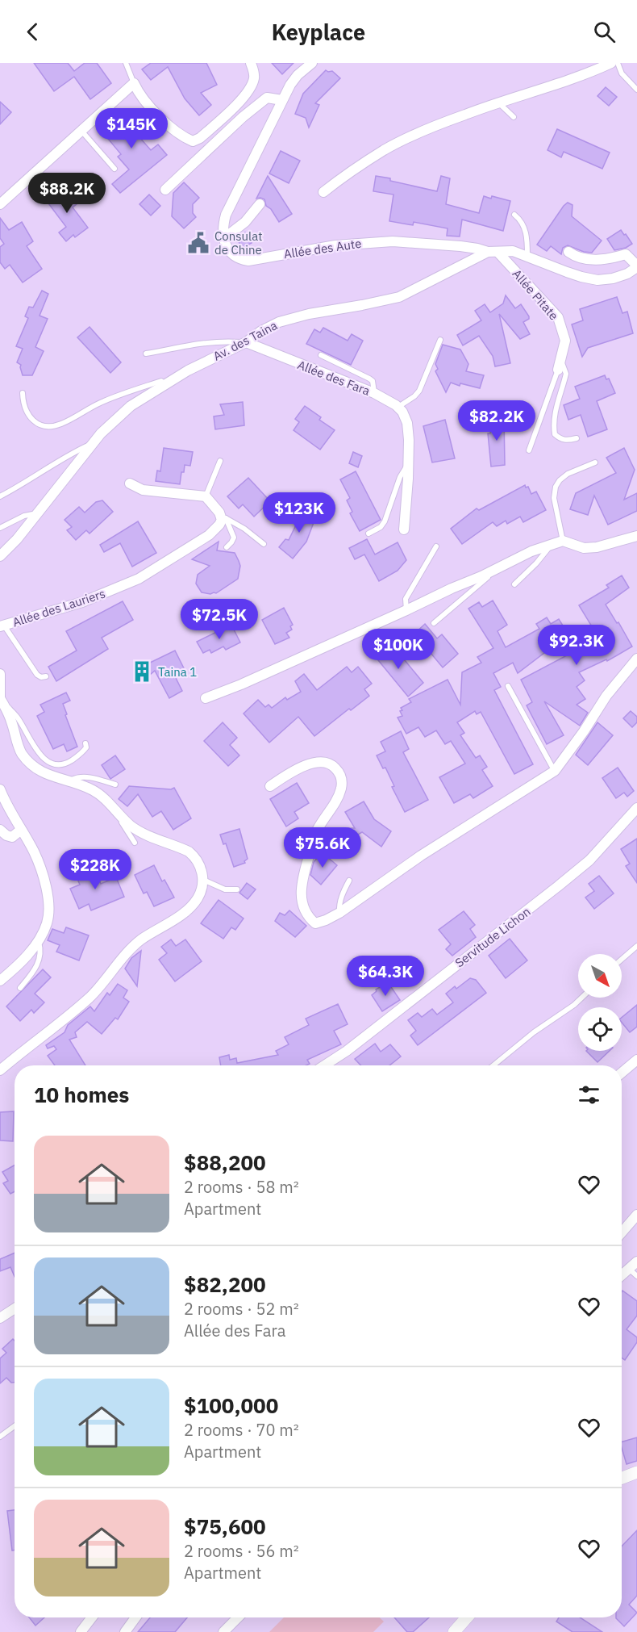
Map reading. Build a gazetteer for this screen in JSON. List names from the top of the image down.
{
  "streets": {
    "street": [
      "Allée des Aute",
      "Allée Pitate",
      "Av. des Taina",
      "Allée des Fara",
      "Allée des Lauriers",
      "Servitude Lichon"
    ]
  },
  "crossings": [
    ["Allée des Aute", "Allée Pitate"],
    ["Allée des Aute", "Av. des Taina"],
    ["Allée Pitate", "Av. des Taina"],
    ["Av. des Taina", "Allée des Fara"]
  ],
  "places": {
    "public building": ["Consulat de Chine"],
    "building": ["Taina 1"]
  },
  "north": "bottom right",
  "page": {
    "header": "Keyplace",
    "price": [
      "$145K",
      "$88.2K",
      "$82.2K",
      "$123K",
      "$72.5K",
      "$92.3K",
      "$100K",
      "$75.6K",
      "$228K",
      "$64.3K"
    ],
    "heading": "10 homes",
    "list": [
      {
        "name": "$88,200",
        "note": "2 rooms · 58 m² · Apartment"
      },
      {
        "name": "$82,200",
        "note": "2 rooms · 52 m² · Allée des Fara"
      },
      {
        "name": "$100,000",
        "note": "2 rooms · 70 m² · Apartment"
      },
      {
        "name": "$75,600",
        "note": "2 rooms · 56 m² · Apartment"
      }
    ]
  }
}
